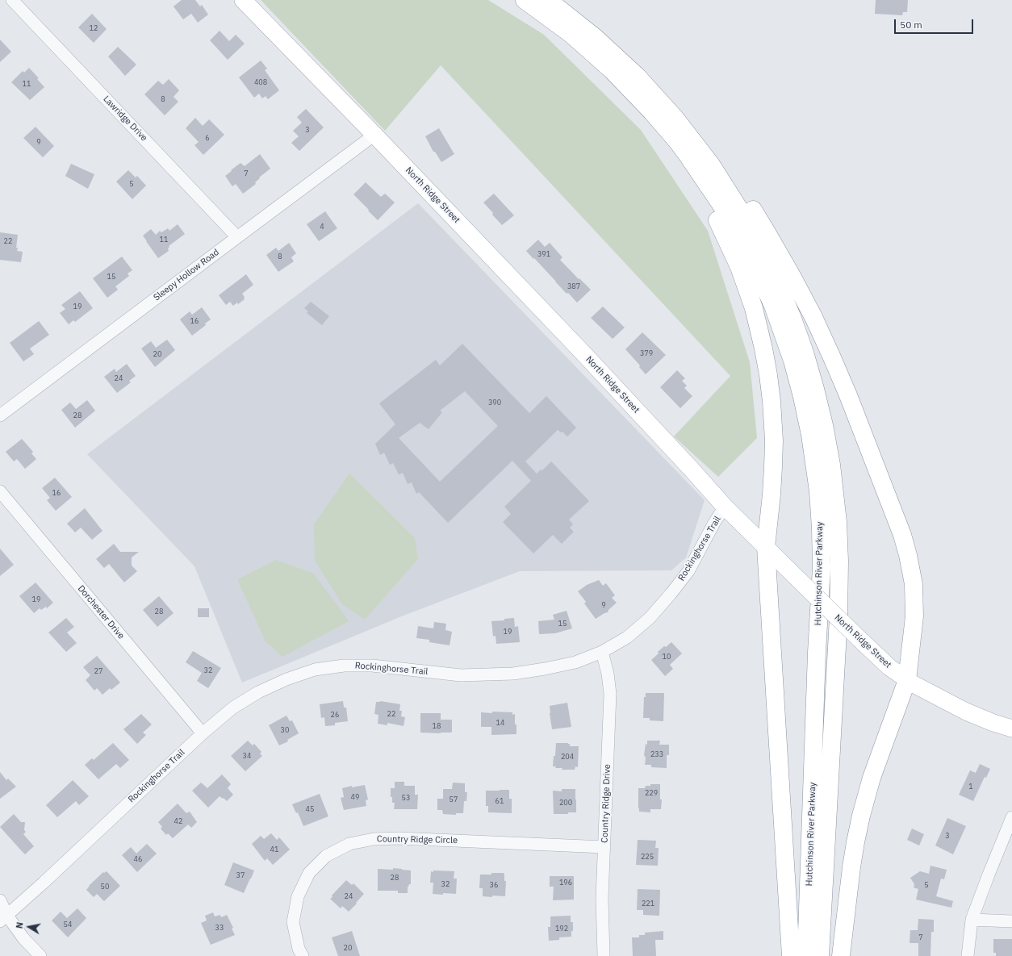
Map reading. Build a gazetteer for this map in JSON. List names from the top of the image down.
{
  "streets": {
    "highway": ["Hutchinson River Parkway"],
    "street": [
      "Lawridge Drive",
      "North Ridge Street",
      "Sleepy Hollow Road",
      "Rockinghorse Trail",
      "Dorchester Drive",
      "Country Ridge Drive",
      "Country Ridge Circle"
    ]
  },
  "crossings": [
    ["Lawridge Drive", "Sleepy Hollow Road"],
    ["North Ridge Street", "Sleepy Hollow Road"],
    ["North Ridge Street", "Rockinghorse Trail"],
    ["Rockinghorse Trail", "Dorchester Drive"],
    ["Rockinghorse Trail", "Country Ridge Drive"],
    ["Country Ridge Drive", "Country Ridge Circle"]
  ],
  "house_numbers": [
    "12",
    "408",
    "11",
    "8",
    "3",
    "6",
    "9",
    "7",
    "5",
    "4",
    "11",
    "22",
    "391",
    "8",
    "15",
    "387",
    "19",
    "16",
    "379",
    "20",
    "24",
    "390",
    "28",
    "16",
    "19",
    "9",
    "28",
    "15",
    "19",
    "10",
    "32",
    "27",
    "22",
    "26",
    "14",
    "18",
    "30",
    "233",
    "34",
    "204",
    "1",
    "229",
    "49",
    "53",
    "57",
    "61",
    "200",
    "45",
    "42",
    "3",
    "41",
    "225",
    "46",
    "37",
    "28",
    "196",
    "32",
    "36",
    "5",
    "50",
    "24",
    "221",
    "54",
    "33",
    "192",
    "7",
    "20"
  ],
  "scale_bar": "50 m",
  "north": "left"
}
